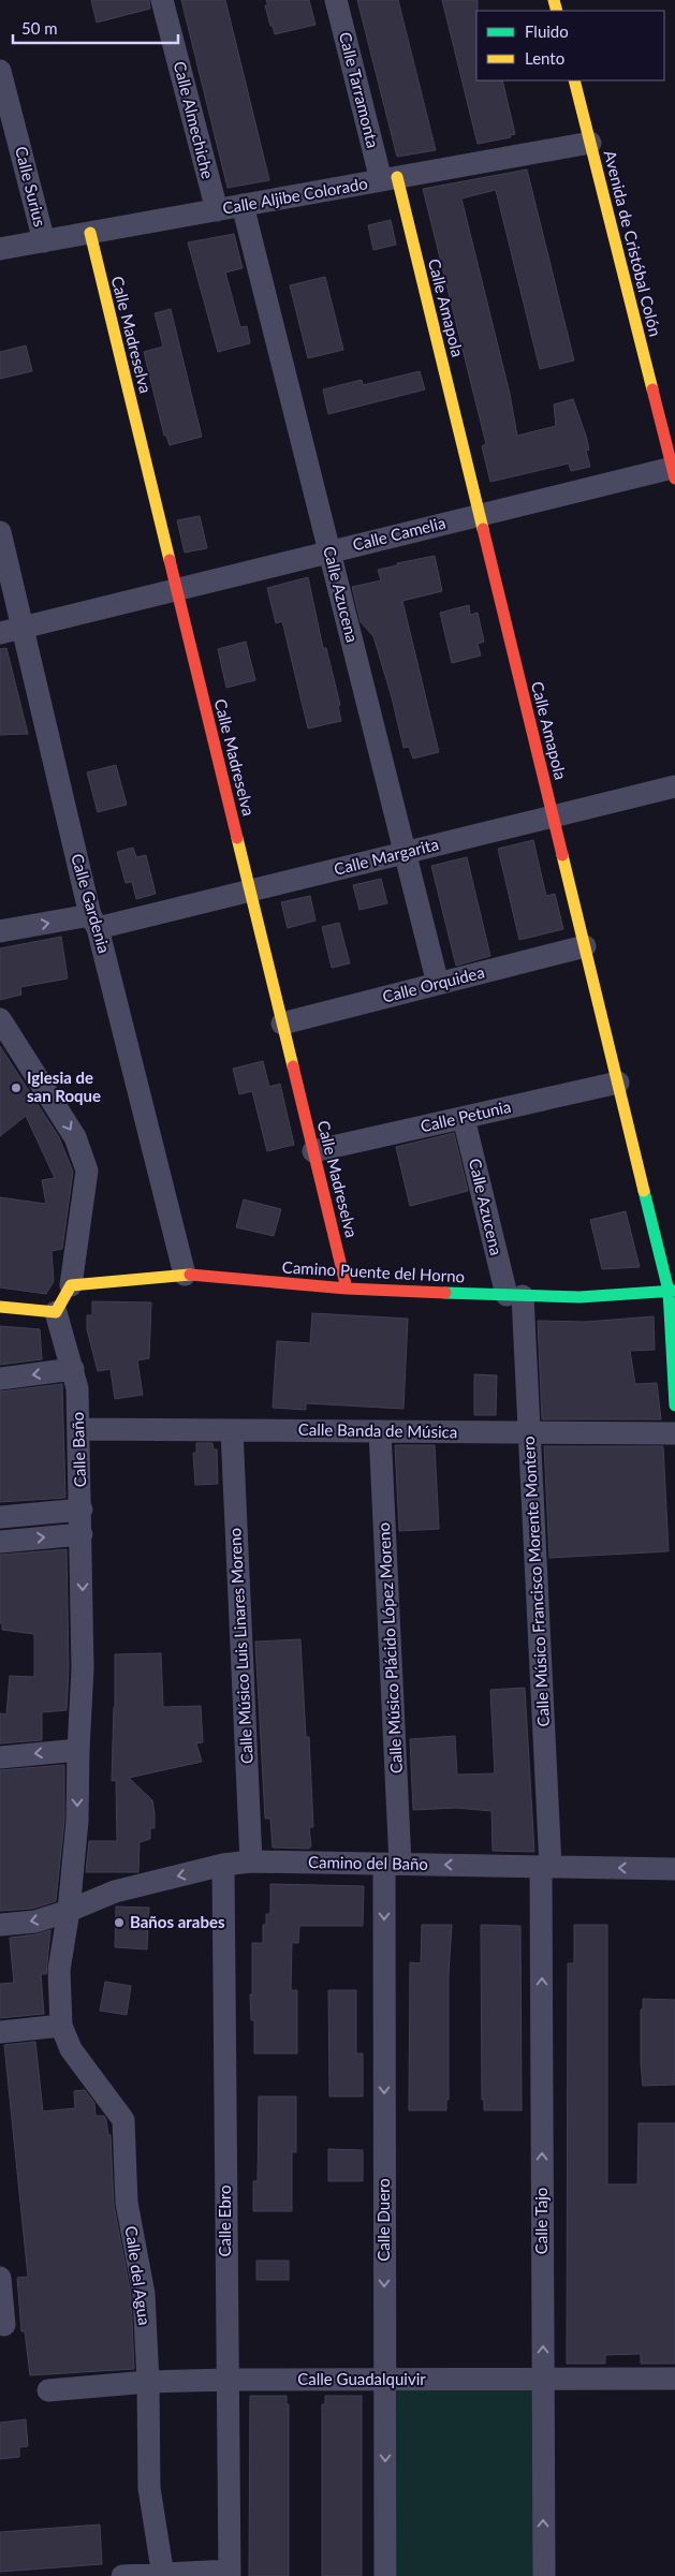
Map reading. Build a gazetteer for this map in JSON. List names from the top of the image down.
{
  "streets": {
    "street": [
      "Calle Tarramonta",
      "Calle Almechiche",
      "Calle Surius",
      "Calle Aljibe Colorado",
      "Avenida de Cristóbal Colón",
      "Calle Amapola",
      "Calle Madreselva",
      "Calle Camelia",
      "Calle Azucena",
      "Calle Margarita",
      "Calle Gardenia",
      "Calle Orquidea",
      "Calle Petunia",
      "Camino Puente del Horno",
      "Calle Banda de Música",
      "Calle Baño",
      "Calle Músico Francisco Morente Montero",
      "Calle Músico Luis Linares Moreno",
      "Calle Músico Plácido López Moreno",
      "Camino del Baño",
      "Calle Duero",
      "Calle Ebro",
      "Calle Tajo",
      "Calle del Agua",
      "Calle Guadalquivir"
    ]
  },
  "crossings": [
    ["Calle Tarramonta", "Calle Aljibe Colorado"],
    ["Calle Tarramonta", "Calle Amapola"],
    ["Calle Almechiche", "Calle Aljibe Colorado"],
    ["Calle Surius", "Calle Aljibe Colorado"],
    ["Calle Aljibe Colorado", "Avenida de Cristóbal Colón"],
    ["Calle Aljibe Colorado", "Calle Amapola"],
    ["Calle Aljibe Colorado", "Calle Madreselva"],
    ["Calle Aljibe Colorado", "Calle Azucena"],
    ["Avenida de Cristóbal Colón", "Calle Camelia"],
    ["Calle Amapola", "Calle Camelia"],
    ["Calle Amapola", "Calle Margarita"],
    ["Calle Amapola", "Calle Orquidea"],
    ["Calle Amapola", "Calle Petunia"],
    ["Calle Amapola", "Camino Puente del Horno"],
    ["Calle Madreselva", "Calle Camelia"],
    ["Calle Madreselva", "Calle Margarita"],
    ["Calle Madreselva", "Calle Orquidea"],
    ["Calle Madreselva", "Calle Petunia"],
    ["Calle Madreselva", "Camino Puente del Horno"],
    ["Calle Camelia", "Calle Azucena"],
    ["Calle Camelia", "Calle Gardenia"],
    ["Calle Azucena", "Calle Margarita"],
    ["Calle Azucena", "Calle Orquidea"],
    ["Calle Azucena", "Calle Petunia"],
    ["Calle Azucena", "Camino Puente del Horno"],
    ["Calle Azucena", "Calle Músico Francisco Morente Montero"],
    ["Calle Margarita", "Calle Gardenia"],
    ["Calle Gardenia", "Camino Puente del Horno"],
    ["Camino Puente del Horno", "Calle Músico Francisco Morente Montero"],
    ["Calle Banda de Música", "Calle Baño"],
    ["Calle Banda de Música", "Calle Músico Francisco Morente Montero"],
    ["Calle Banda de Música", "Calle Músico Luis Linares Moreno"],
    ["Calle Banda de Música", "Calle Músico Plácido López Moreno"],
    ["Calle Baño", "Camino del Baño"],
    ["Calle Baño", "Calle del Agua"],
    ["Calle Músico Francisco Morente Montero", "Camino del Baño"],
    ["Calle Músico Francisco Morente Montero", "Calle Tajo"],
    ["Calle Músico Luis Linares Moreno", "Camino del Baño"],
    ["Calle Músico Plácido López Moreno", "Camino del Baño"],
    ["Calle Músico Plácido López Moreno", "Calle Duero"],
    ["Camino del Baño", "Calle Duero"],
    ["Camino del Baño", "Calle Ebro"],
    ["Camino del Baño", "Calle Tajo"],
    ["Camino del Baño", "Calle del Agua"],
    ["Calle Duero", "Calle Guadalquivir"],
    ["Calle Ebro", "Calle Guadalquivir"],
    ["Calle Tajo", "Calle Guadalquivir"],
    ["Calle del Agua", "Calle Guadalquivir"]
  ],
  "one_way": [
    "Calle Baño",
    "Camino del Baño",
    "Calle Duero",
    "Calle Tajo"
  ],
  "places": ["Iglesia de san Roque", "Baños arabes"],
  "legend": ["Fluido", "Lento"],
  "scale_bar": "50 m"
}
